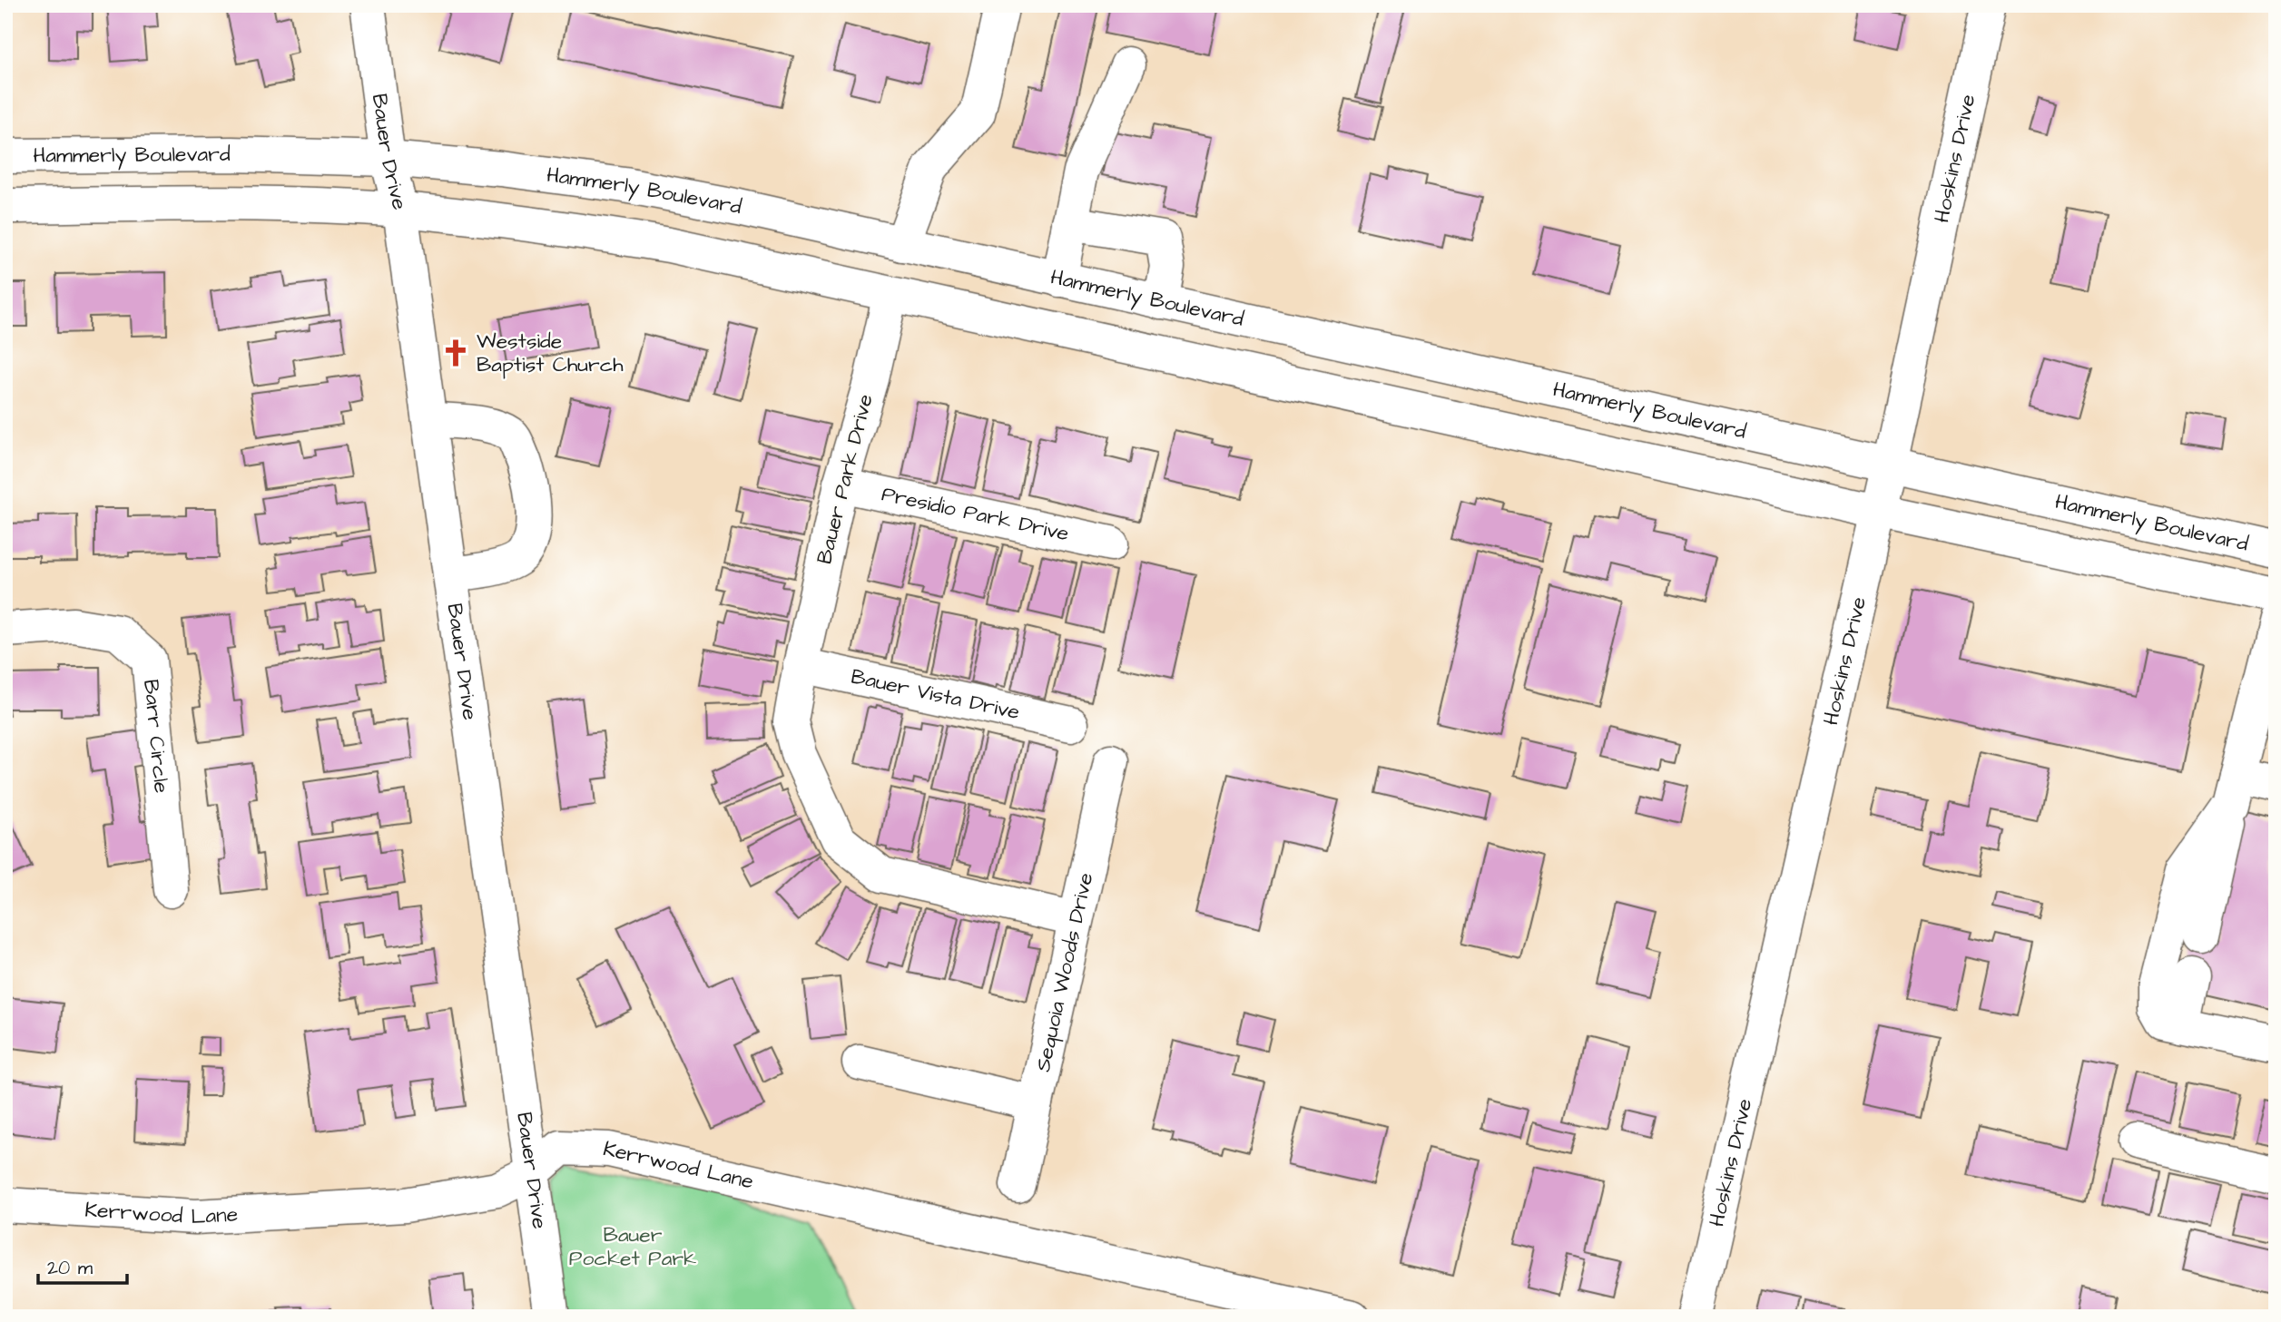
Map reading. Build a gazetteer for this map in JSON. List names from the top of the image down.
{
  "streets": {
    "street": [
      "Bauer Drive",
      "Hammerly Boulevard",
      "Hoskins Drive",
      "Bauer Park Drive",
      "Presidio Park Drive",
      "Bauer Vista Drive",
      "Barr Circle",
      "Sequoia Woods Drive",
      "Kerrwood Lane"
    ]
  },
  "crossings": [
    ["Bauer Drive", "Hammerly Boulevard"],
    ["Bauer Drive", "Kerrwood Lane"],
    ["Hammerly Boulevard", "Hoskins Drive"],
    ["Hammerly Boulevard", "Bauer Park Drive"],
    ["Bauer Park Drive", "Presidio Park Drive"],
    ["Bauer Park Drive", "Bauer Vista Drive"],
    ["Bauer Park Drive", "Sequoia Woods Drive"]
  ],
  "parks": ["Bauer Pocket Park"],
  "places": {
    "church": ["Westside Baptist Church"]
  },
  "scale_bar": "20 m"
}
